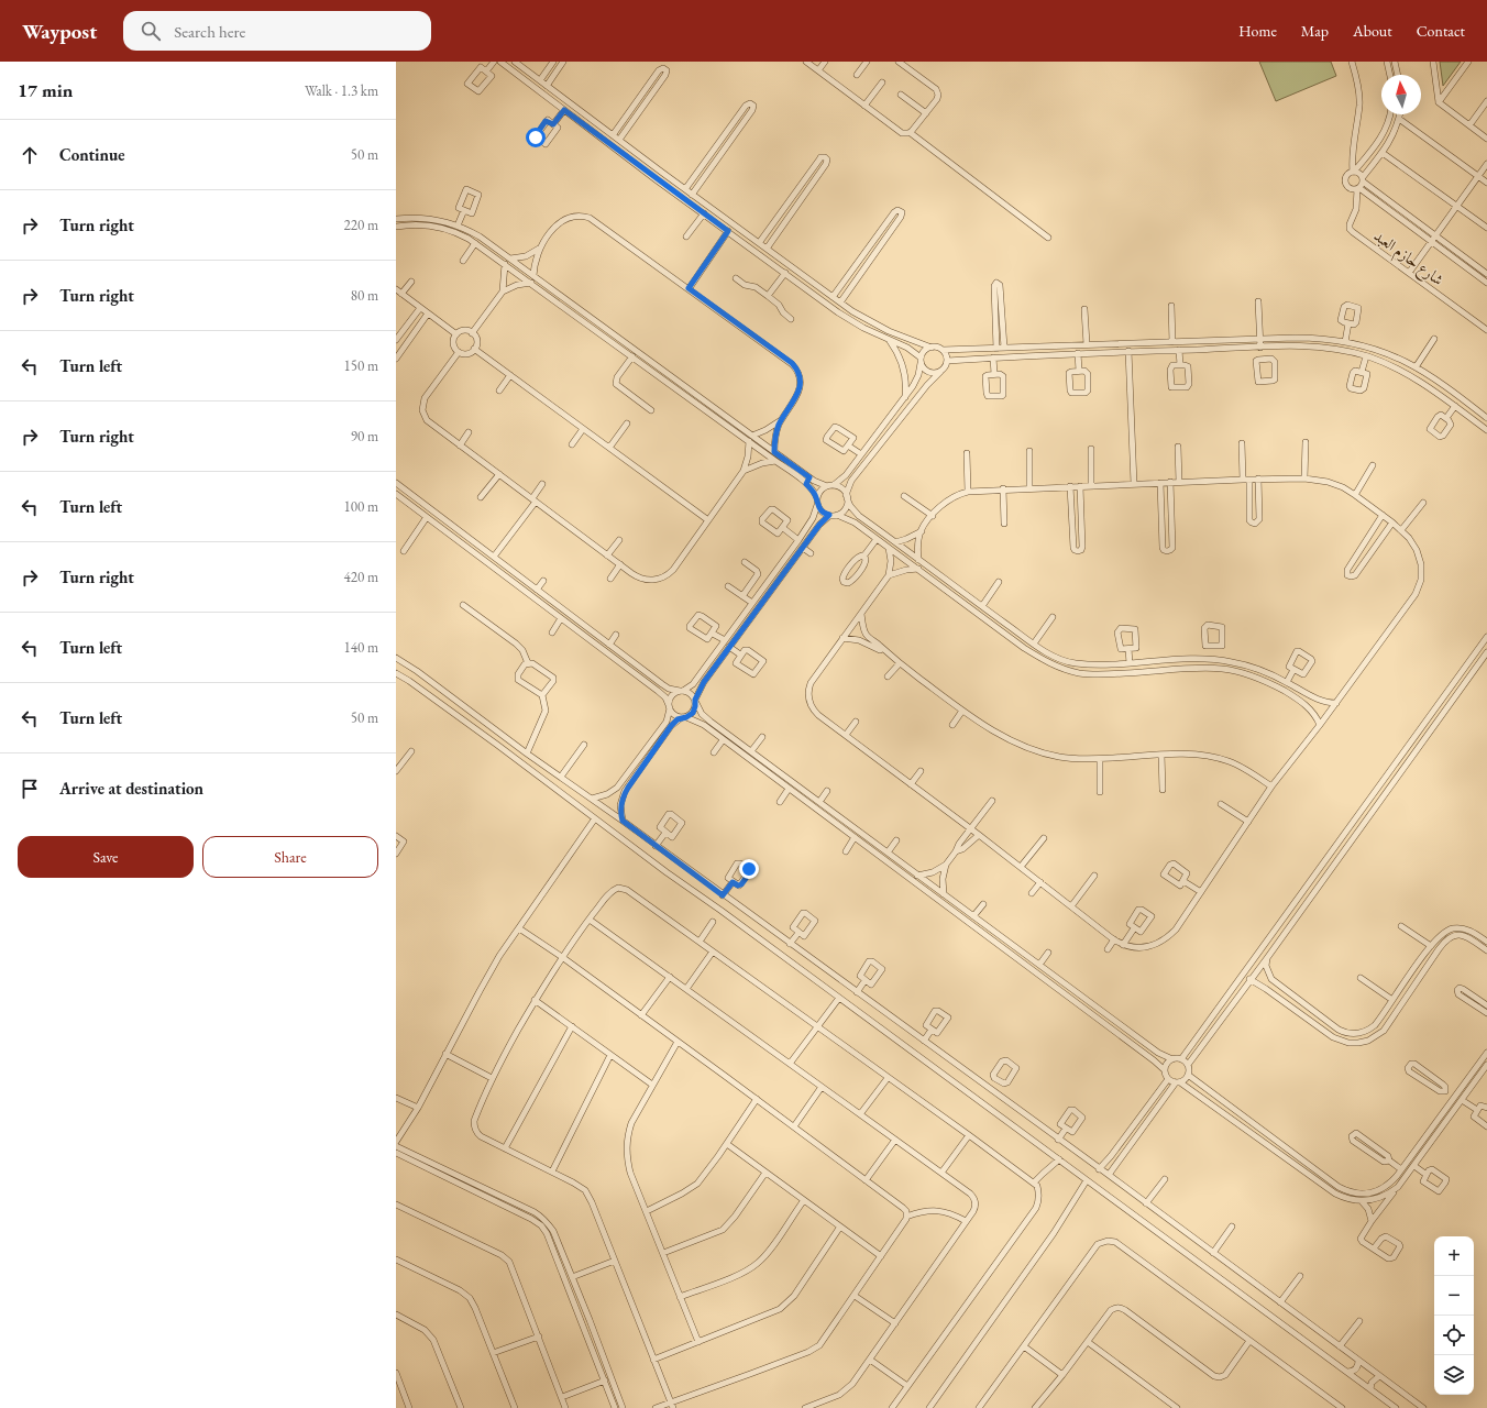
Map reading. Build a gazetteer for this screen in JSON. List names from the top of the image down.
{
  "streets": {
    "street": ["شارع حازم العبد"]
  },
  "north": "top",
  "page": {
    "header": "Waypost",
    "search": "Search here",
    "nav": [
      "Home",
      "Map",
      "About",
      "Contact"
    ],
    "heading": ["17 min", "Walk · 1.3 km"],
    "list": [
      ["Continue", "50 m"],
      ["Turn right", "220 m"],
      ["Turn right", "80 m"],
      ["Turn left", "150 m"],
      ["Turn right", "90 m"],
      ["Turn left", "100 m"],
      ["Turn right", "420 m"],
      ["Turn left", "140 m"],
      ["Turn left", "50 m"],
      "Arrive at destination"
    ],
    "buttons": ["Save", "Share"],
    "map_buttons": ["+", "−"]
  }
}
